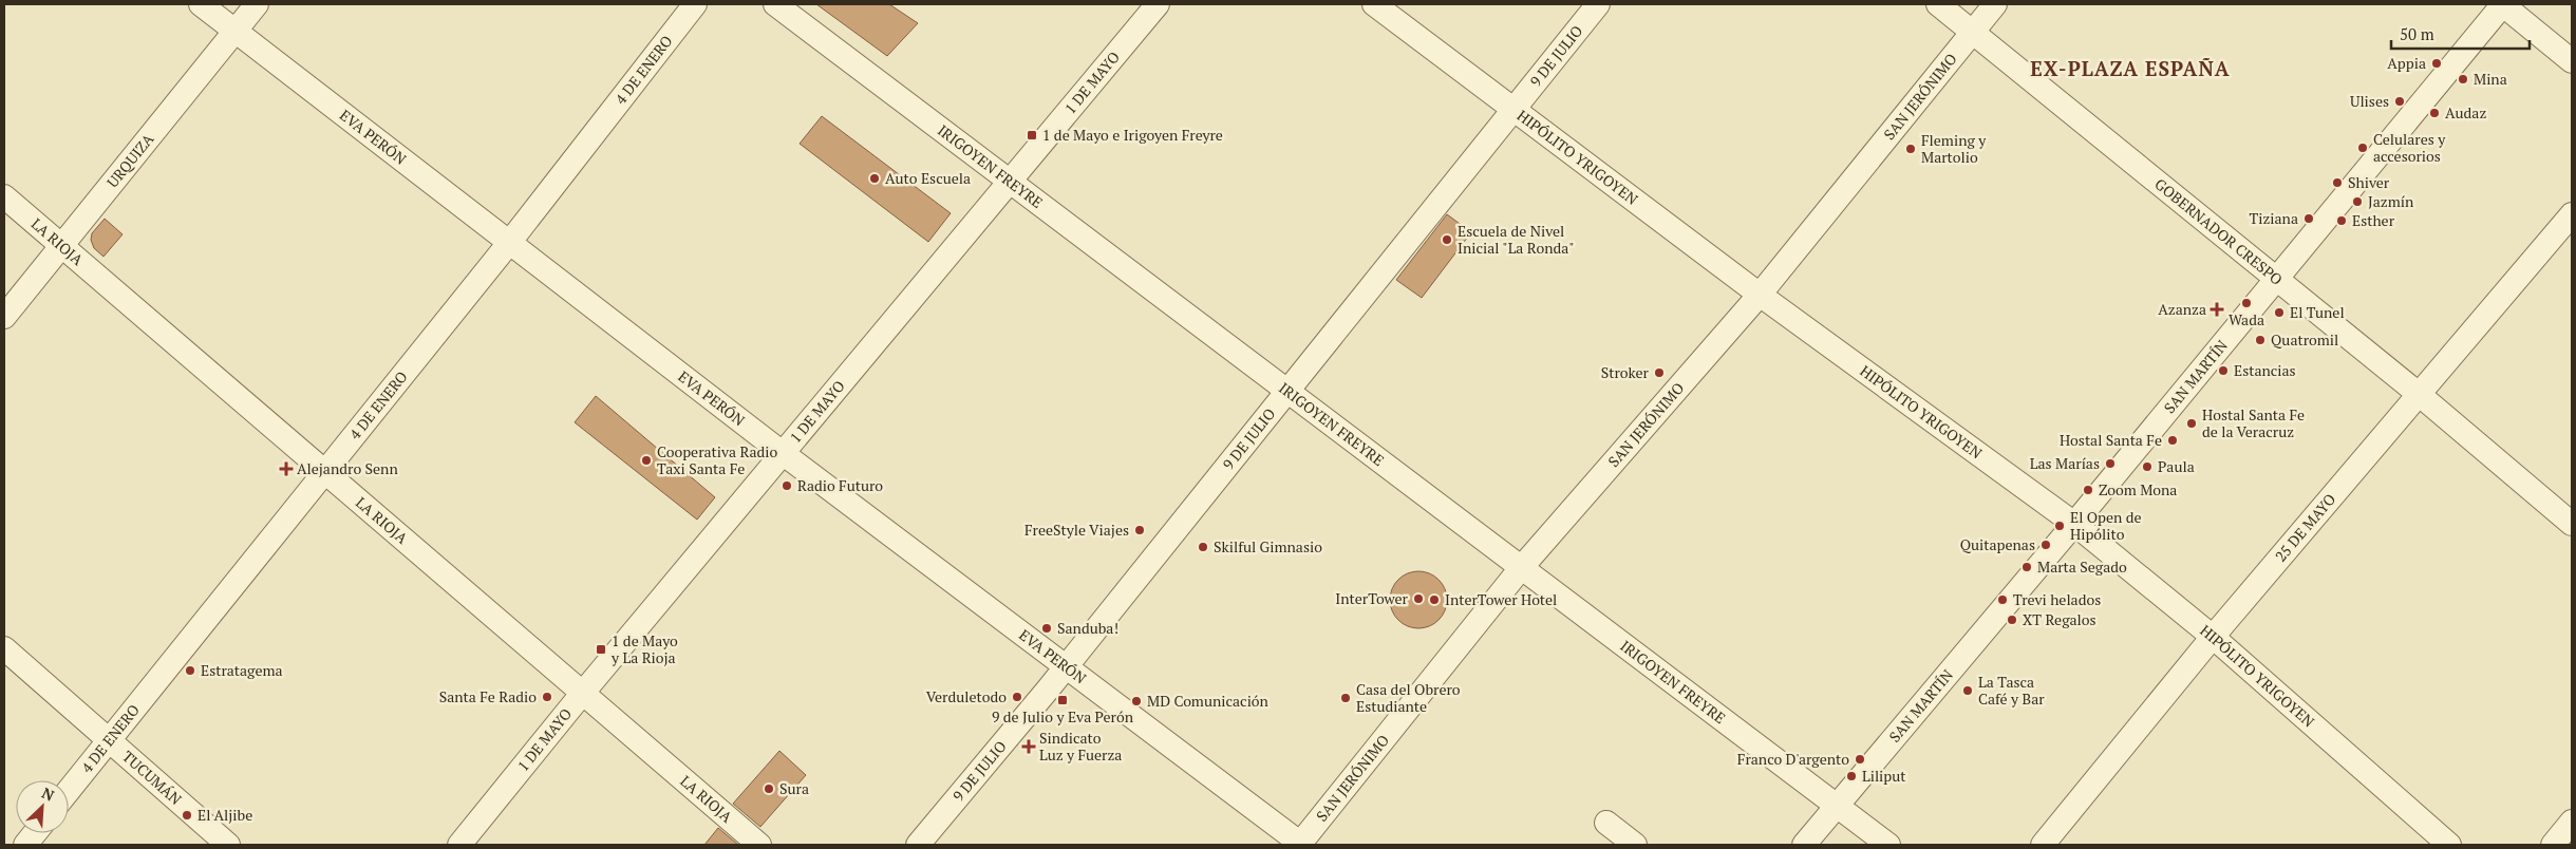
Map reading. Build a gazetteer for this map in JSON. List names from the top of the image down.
{
  "streets": {
    "street": [
      "9 DE JULIO",
      "4 DE ENERO",
      "1 DE MAYO",
      "SAN JERÓNIMO",
      "EVA PERÓN",
      "HIPÓLITO YRIGOYEN",
      "URQUIZA",
      "IRIGOYEN FREYRE",
      "GOBERNADOR CRESPO",
      "LA RIOJA",
      "SAN MARTÍN",
      "25 DE MAYO",
      "TUCUMÁN"
    ]
  },
  "crossings": [
    ["9 DE JULIO", "EVA PERÓN"],
    ["9 DE JULIO", "HIPÓLITO YRIGOYEN"],
    ["9 DE JULIO", "IRIGOYEN FREYRE"],
    ["4 DE ENERO", "EVA PERÓN"],
    ["4 DE ENERO", "LA RIOJA"],
    ["4 DE ENERO", "TUCUMÁN"],
    ["1 DE MAYO", "EVA PERÓN"],
    ["1 DE MAYO", "IRIGOYEN FREYRE"],
    ["1 DE MAYO", "LA RIOJA"],
    ["SAN JERÓNIMO", "EVA PERÓN"],
    ["SAN JERÓNIMO", "HIPÓLITO YRIGOYEN"],
    ["SAN JERÓNIMO", "IRIGOYEN FREYRE"],
    ["SAN JERÓNIMO", "GOBERNADOR CRESPO"],
    ["EVA PERÓN", "URQUIZA"],
    ["HIPÓLITO YRIGOYEN", "SAN MARTÍN"],
    ["HIPÓLITO YRIGOYEN", "25 DE MAYO"],
    ["URQUIZA", "LA RIOJA"],
    ["IRIGOYEN FREYRE", "SAN MARTÍN"],
    ["GOBERNADOR CRESPO", "SAN MARTÍN"],
    ["GOBERNADOR CRESPO", "25 DE MAYO"]
  ],
  "districts": ["EX-PLAZA ESPAÑA"],
  "places": {
    "other": [
      "Appia",
      "Mina",
      "Ulises",
      "Audaz",
      "Celulares y accesorios",
      "Fleming y Martolio",
      "Auto Escuela",
      "Shiver",
      "Jazmín",
      "Tiziana",
      "Esther",
      "Escuela de Nivel Inicial \"La Ronda\"",
      "Wada",
      "El Tunel",
      "Quatromil",
      "Estancias",
      "Stroker",
      "Hostal Santa Fe de la Veracruz",
      "Hostal Santa Fe",
      "Cooperativa Radio Taxi Santa Fe",
      "Las Marías",
      "Paula",
      "Radio Futuro",
      "Zoom Mona",
      "El Open de Hipólito",
      "FreeStyle Viajes",
      "Quitapenas",
      "Skilful Gimnasio",
      "Marta Segado",
      "InterTower",
      "InterTower Hotel",
      "Trevi helados",
      "XT Regalos",
      "Sanduba!",
      "Estratagema",
      "La Tasca Café y Bar",
      "Santa Fe Radio",
      "Verduletodo",
      "Casa del Obrero Estudiante",
      "MD Comunicación",
      "Franco D'argento",
      "Liliput",
      "Sura",
      "El Aljibe"
    ],
    "transit": ["1 de Mayo e Irigoyen Freyre", "1 de Mayo y La Rioja", "9 de Julio y Eva Perón"],
    "health": ["Azanza", "Alejandro Senn", "Sindicato Luz y Fuerza"]
  },
  "scale_bar": "50 m",
  "north": "top right"
}
